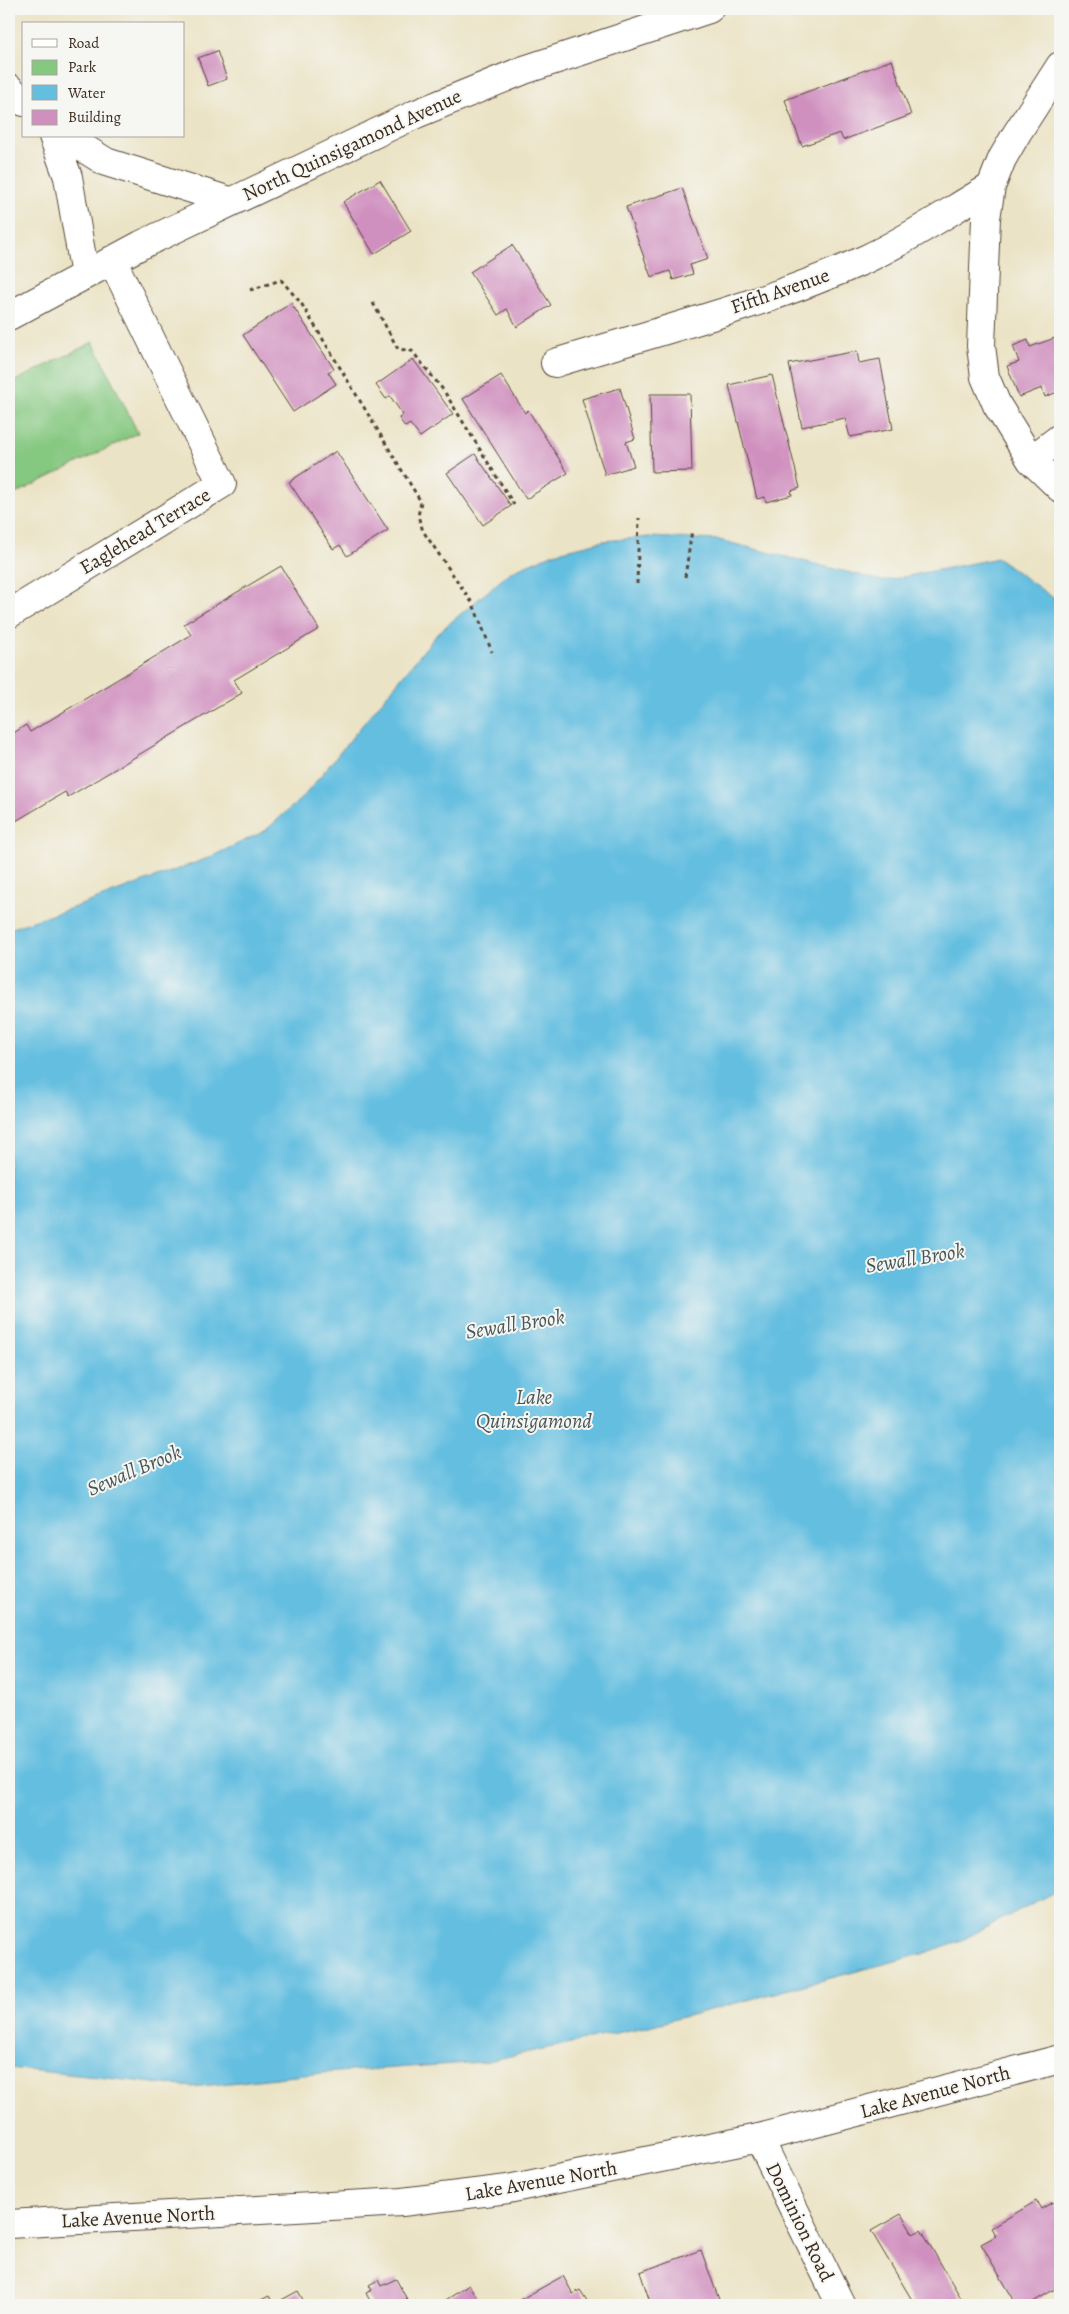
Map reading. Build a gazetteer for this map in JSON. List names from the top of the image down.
{
  "streets": {
    "street": [
      "North Quinsigamond Avenue",
      "Fifth Avenue",
      "Eaglehead Terrace",
      "Lake Avenue North",
      "Dominion Road"
    ]
  },
  "crossings": [
    ["North Quinsigamond Avenue", "Eaglehead Terrace"],
    ["Lake Avenue North", "Dominion Road"]
  ],
  "water": ["Sewall Brook", "Lake Quinsigamond"],
  "legend": [
    "Road",
    "Park",
    "Water",
    "Building"
  ]
}
